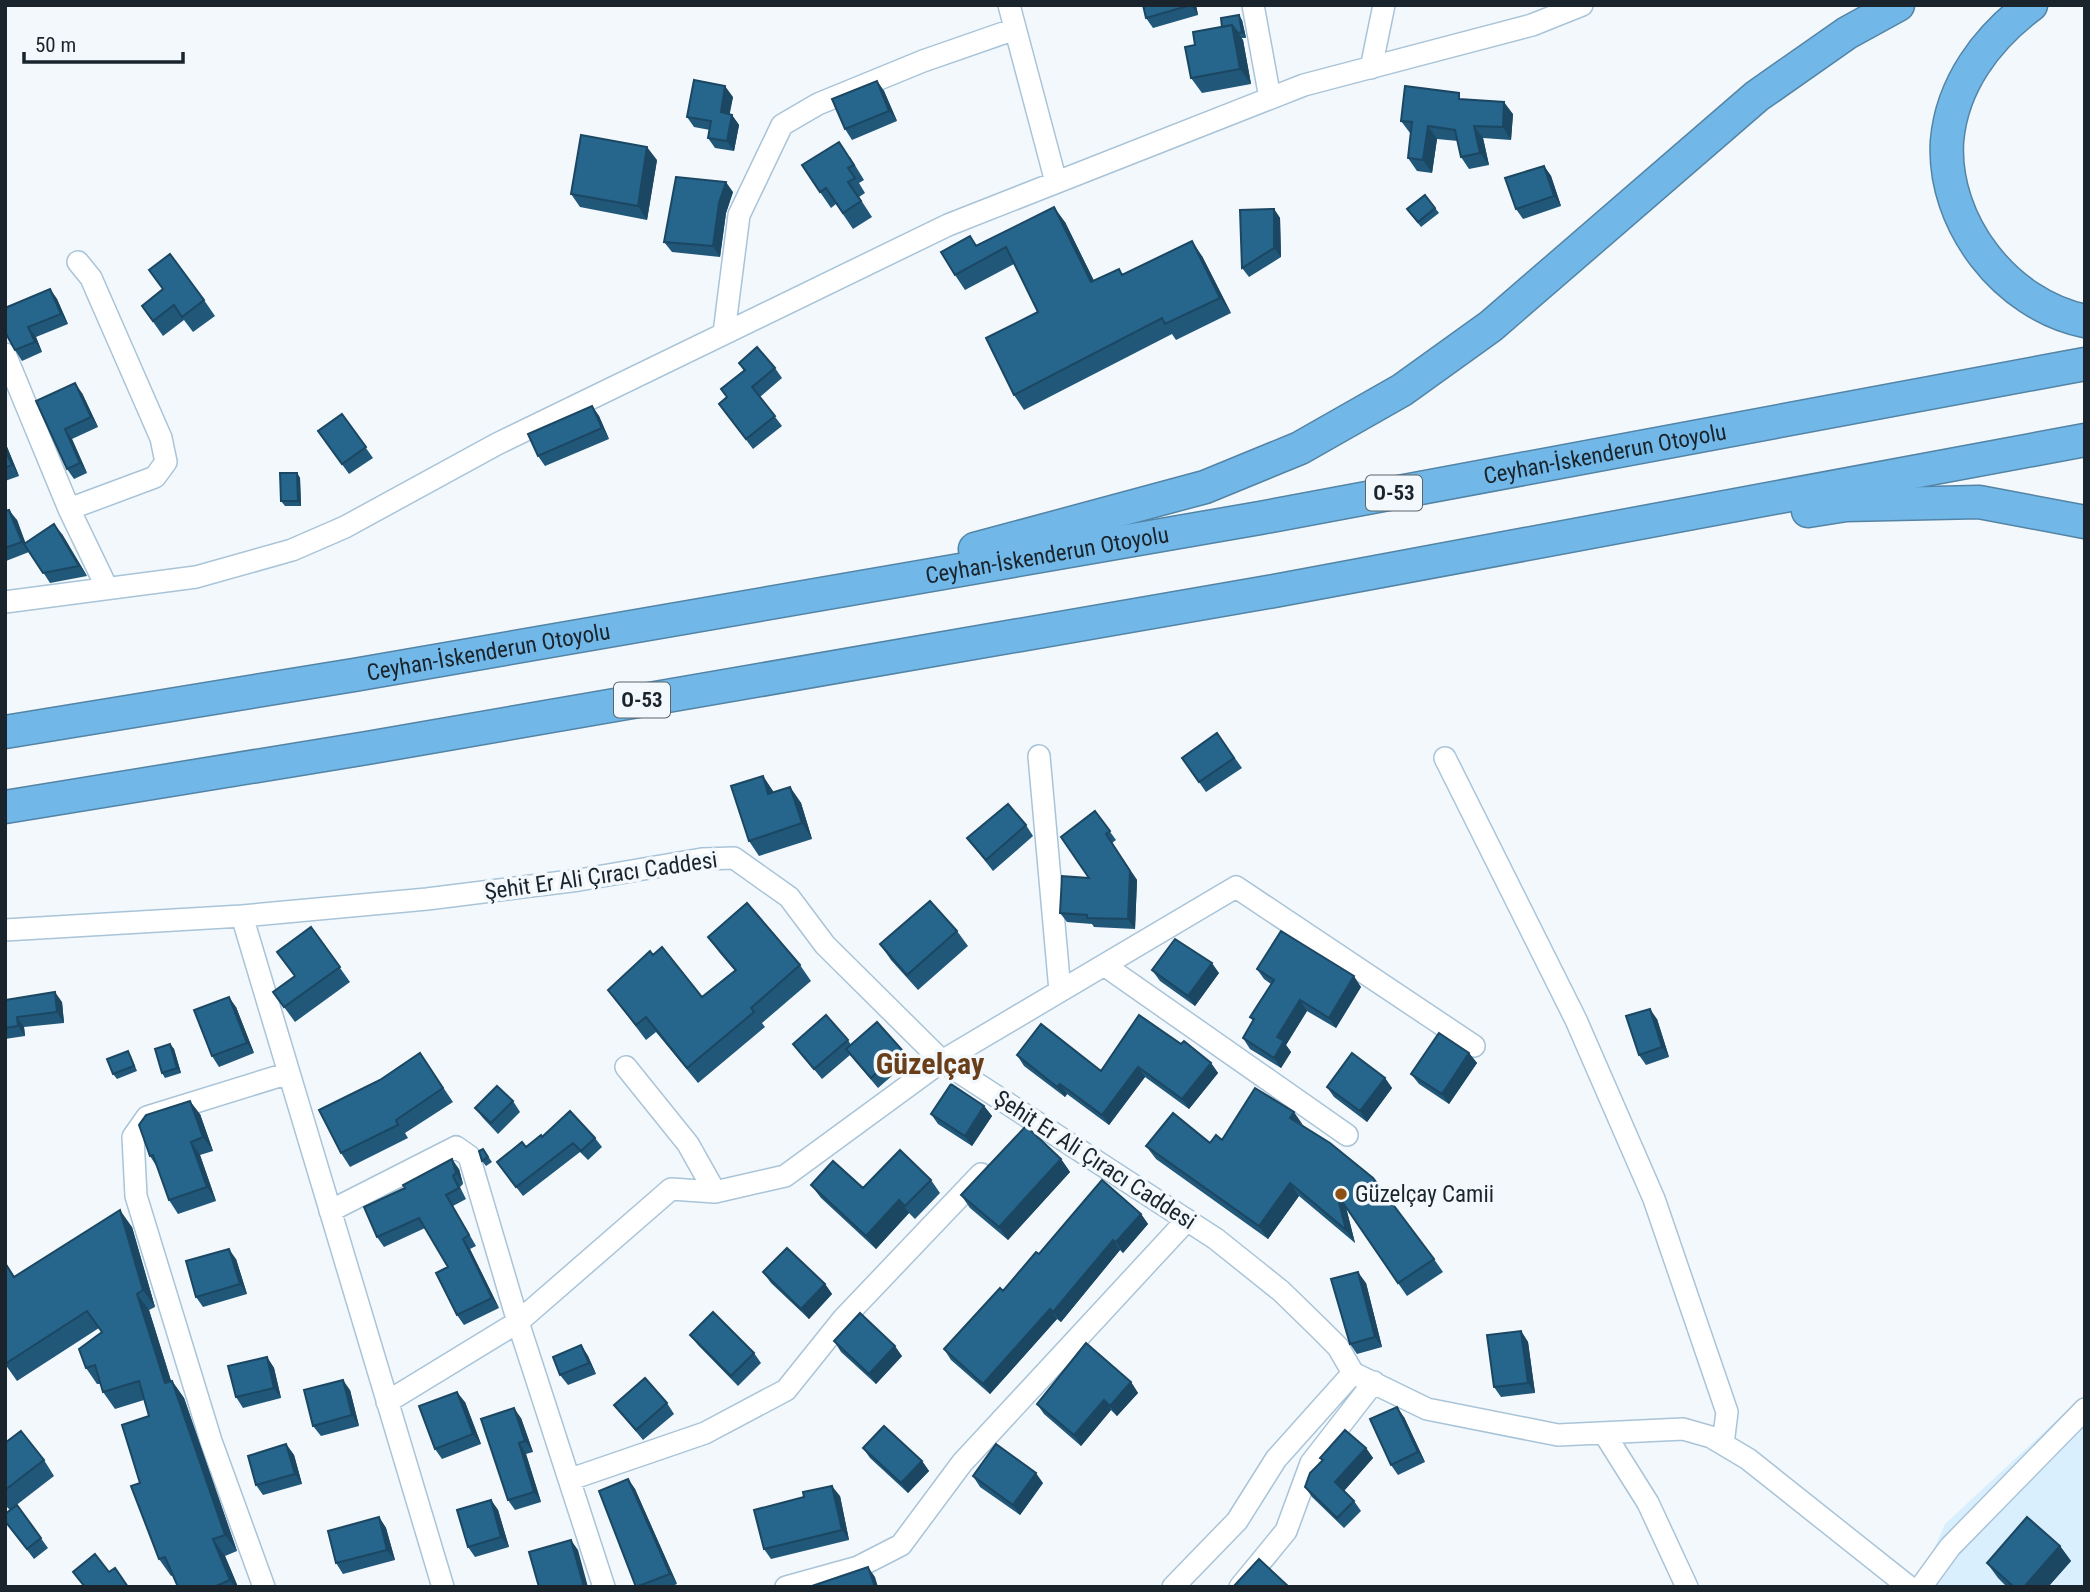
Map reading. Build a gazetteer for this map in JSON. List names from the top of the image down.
{
  "streets": {
    "highway": ["Ceyhan-İskenderun Otoyolu", "O-53"],
    "street": ["Şehit Er Ali Çıracı Caddesi"]
  },
  "districts": ["Güzelçay"],
  "places": ["Güzelçay Camii"],
  "scale_bar": "50 m"
}
